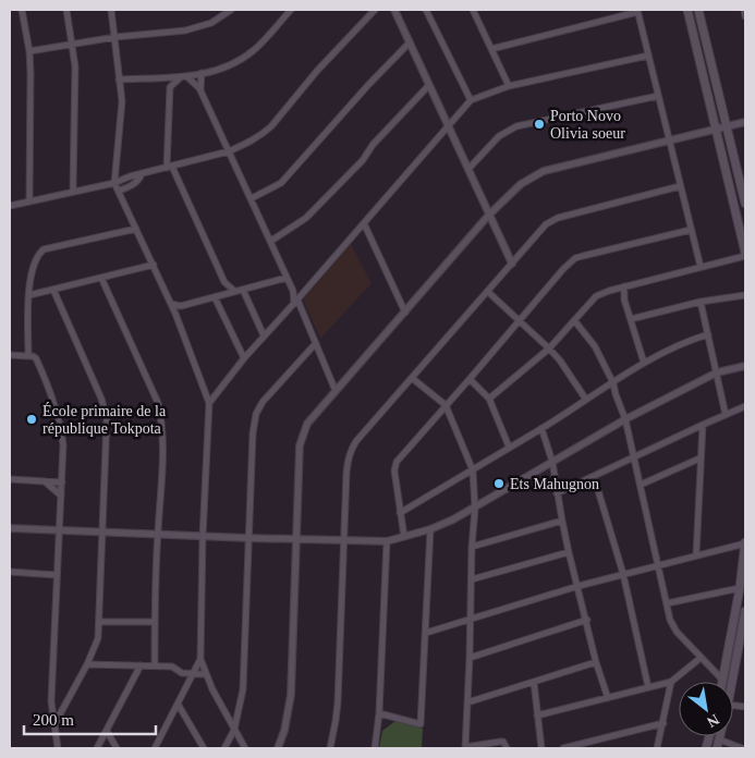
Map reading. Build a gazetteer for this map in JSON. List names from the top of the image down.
{
  "places": ["Porto Novo Olivia soeur", "École primaire de la république Tokpota", "Ets Mahugnon"],
  "scale_bar": "200 m",
  "north": "bottom right"
}
